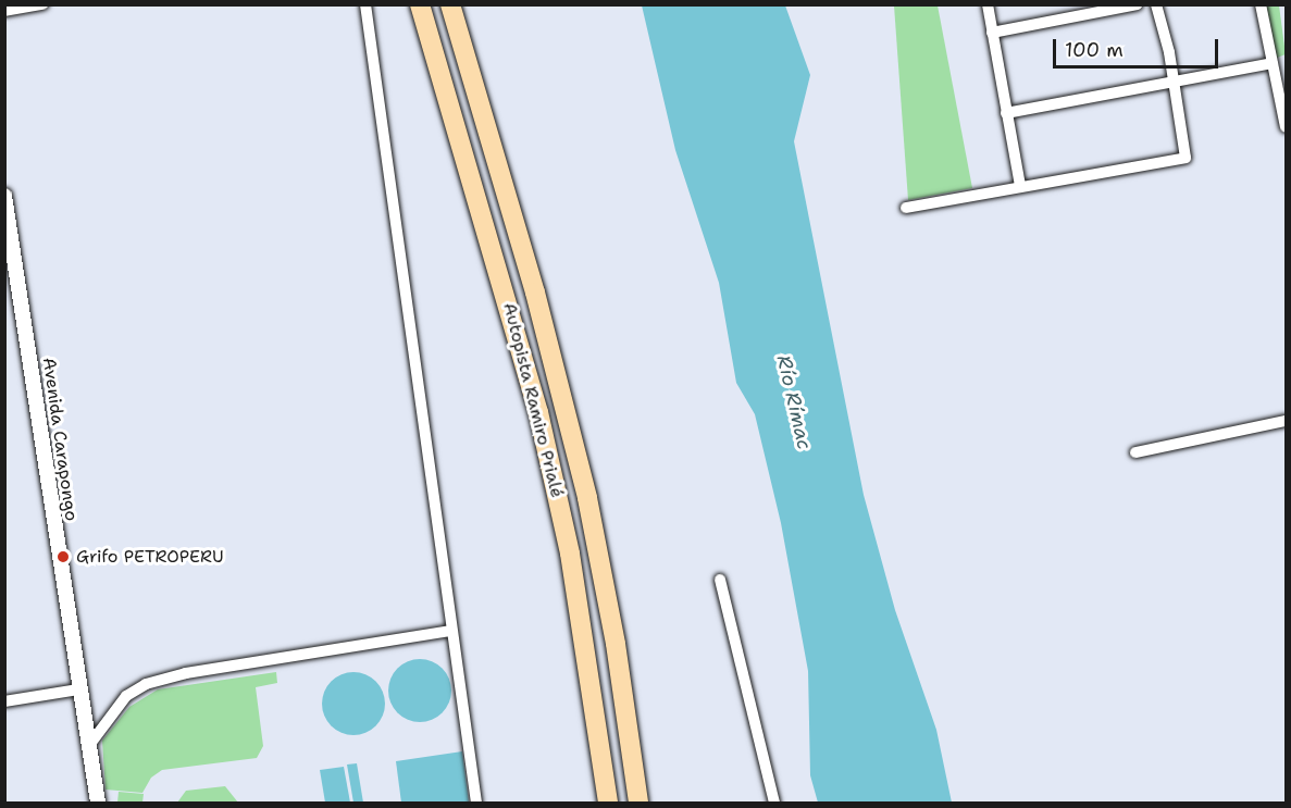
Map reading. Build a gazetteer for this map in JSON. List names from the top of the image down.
{
  "streets": {
    "highway": ["Autopista Ramiro Prialé"],
    "street": ["Avenida Carapongo"]
  },
  "water": ["Río Rímac"],
  "places": ["Grifo PETROPERU"],
  "scale_bar": "100 m"
}
